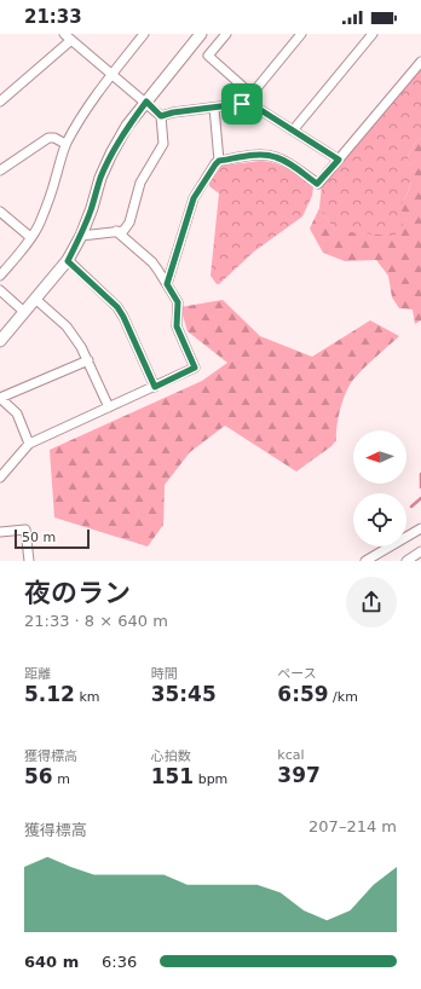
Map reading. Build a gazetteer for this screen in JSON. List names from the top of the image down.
{
  "scale_bar": "50 m",
  "north": "left",
  "page": {
    "status": "21:33",
    "scale": "50 m",
    "heading": ["夜のラン", "21:33 · 8 × 640 m"],
    "stats": [
      ["距離", "5.12 km"],
      ["時間", "35:45"],
      ["ペース", "6:59 /km"],
      ["獲得標高", "56 m"],
      ["心拍数", "151 bpm"],
      ["kcal", "397"]
    ],
    "chart": ["獲得標高", "207–214 m"],
    "list": [
      {
        "name": "640 m",
        "note": "6:36"
      }
    ]
  }
}
